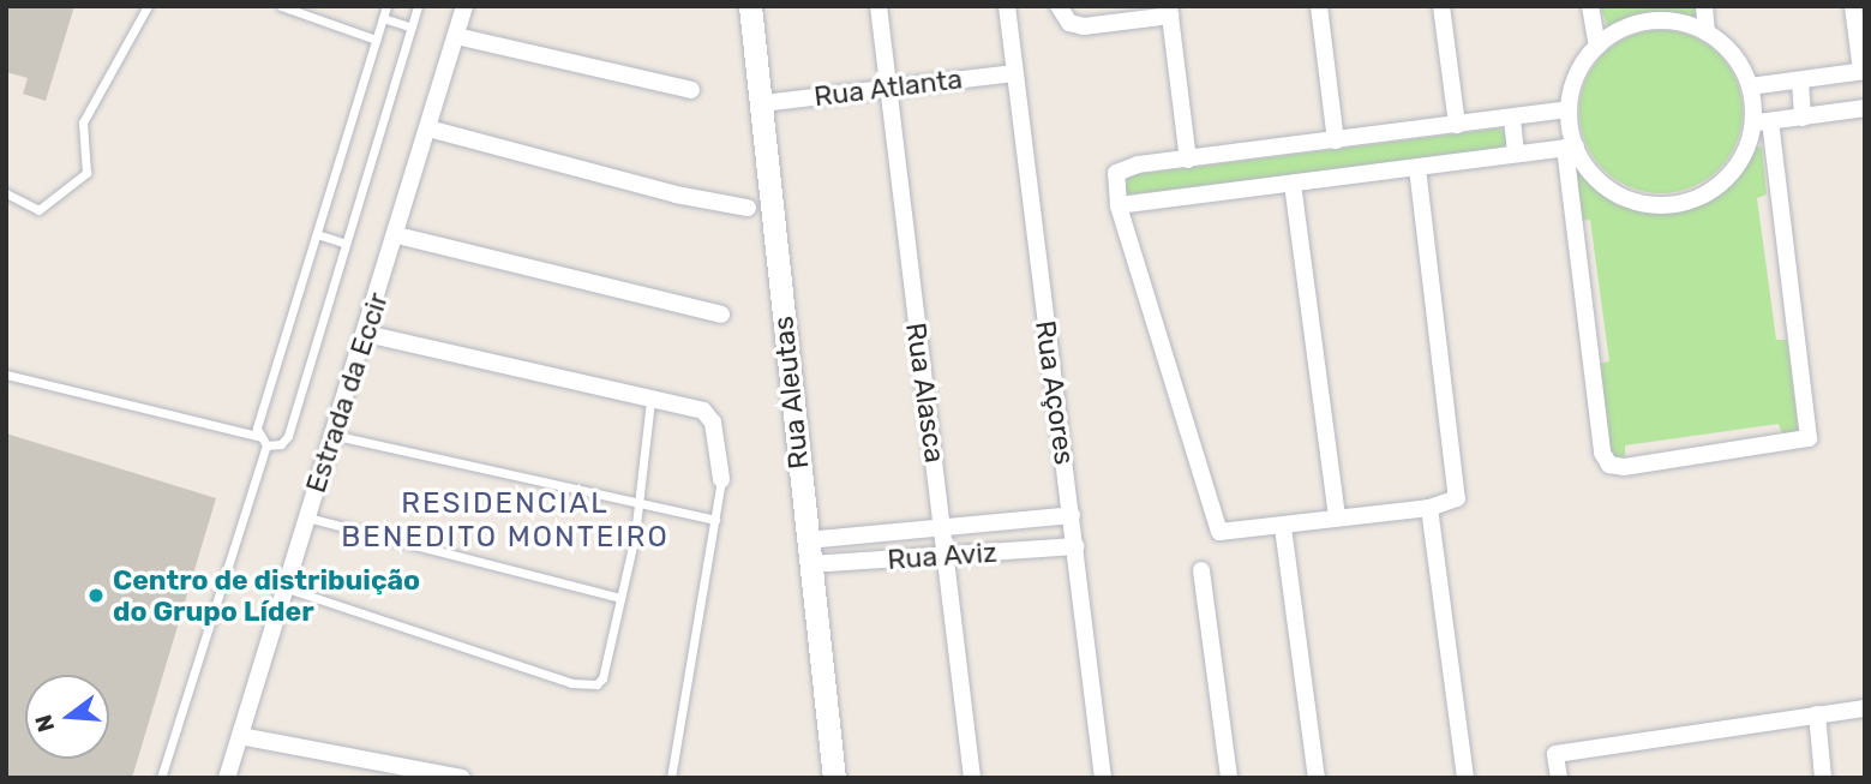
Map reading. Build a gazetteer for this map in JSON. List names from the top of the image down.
{
  "streets": {
    "street": [
      "Rua Atlanta",
      "Estrada da Eccir",
      "Rua Aleutas",
      "Rua Alasca",
      "Rua Açores",
      "Rua Aviz"
    ]
  },
  "crossings": [
    ["Rua Atlanta", "Rua Aleutas"],
    ["Rua Atlanta", "Rua Alasca"],
    ["Rua Atlanta", "Rua Açores"],
    ["Rua Aleutas", "Rua Aviz"],
    ["Rua Alasca", "Rua Aviz"],
    ["Rua Açores", "Rua Aviz"]
  ],
  "districts": ["RESIDENCIAL BENEDITO MONTEIRO"],
  "places": ["Centro de distribuição do Grupo Líder"],
  "north": "left"
}
